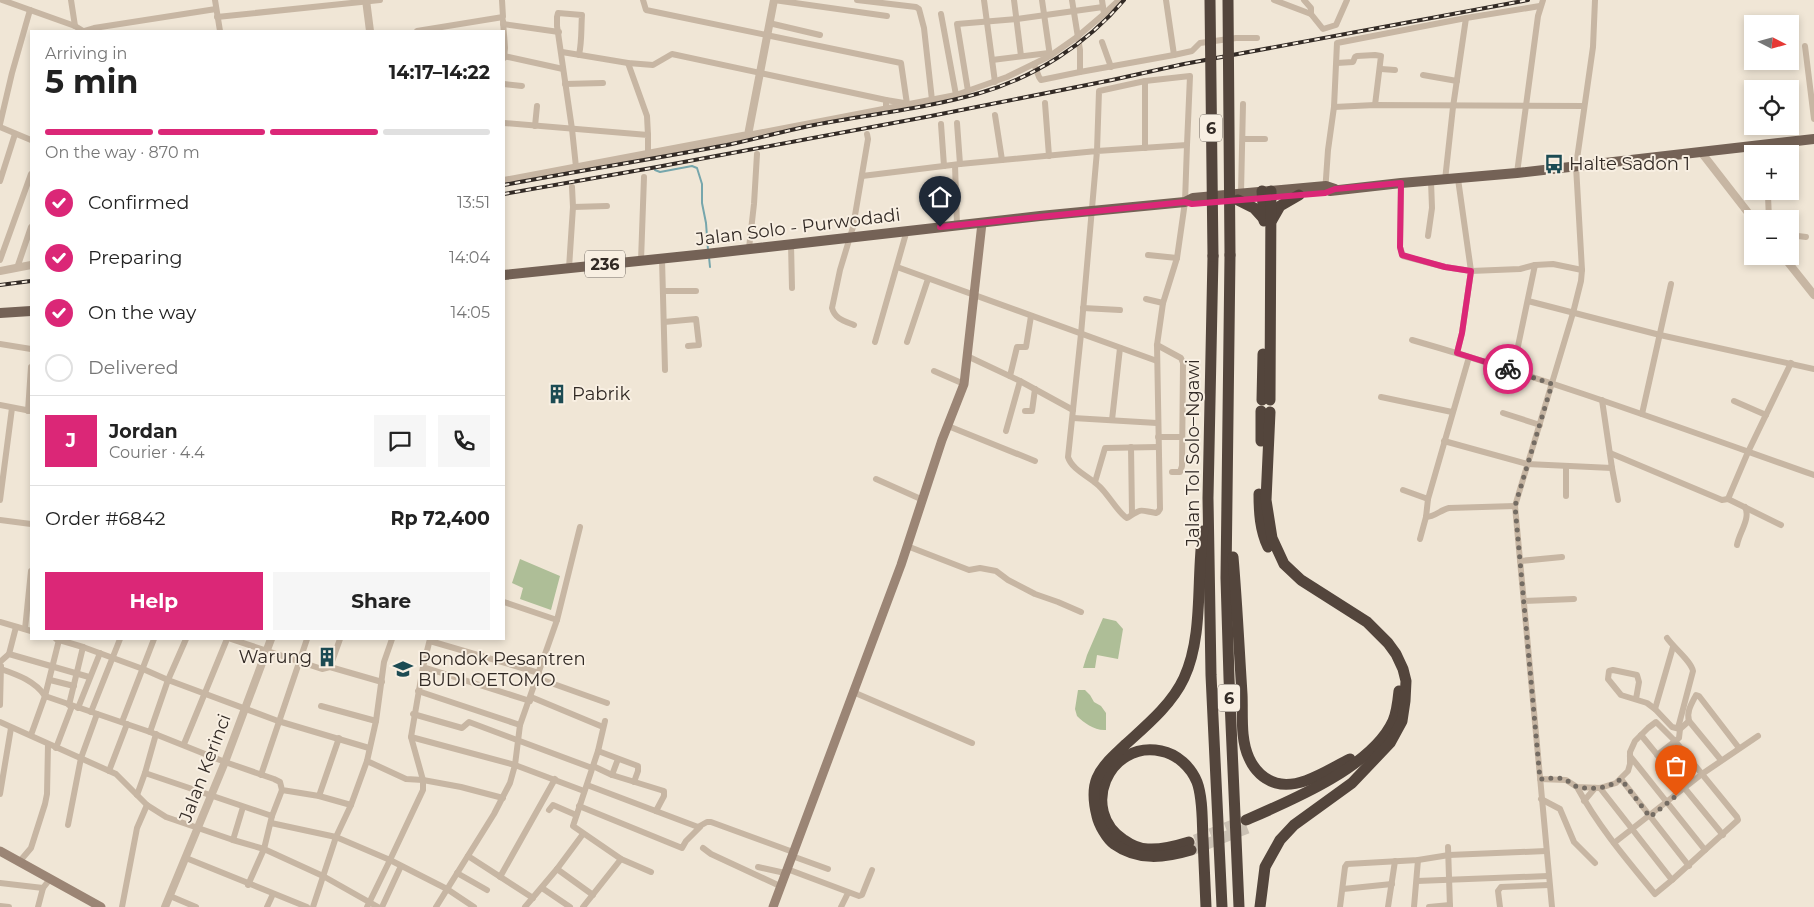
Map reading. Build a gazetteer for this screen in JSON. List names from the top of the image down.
{
  "streets": {
    "highway": ["6", "Jalan Tol Solo–Ngawi"],
    "main road": ["Jalan Solo - Purwodadi", "236"],
    "street": ["Jalan Kerinci"]
  },
  "places": {
    "bus stop": ["Halte Sadon 1"],
    "building": ["Pabrik", "Warung"],
    "school or university": ["Pondok Pesantren BUDI OETOMO"]
  },
  "north": "right",
  "page": {
    "map_buttons": ["+", "−"],
    "heading": ["5 min", "Arriving in", "14:17–14:22"],
    "panel": [
      "Jordan",
      "Courier · 4.4",
      "Order #6842",
      "Rp 72,400"
    ],
    "bar": "On the way · 870 m",
    "list": [
      ["Confirmed", "13:51"],
      ["Preparing", "14:04"],
      ["On the way", "14:05"],
      "Delivered"
    ],
    "round": "J",
    "buttons": ["Help", "Share"]
  }
}
